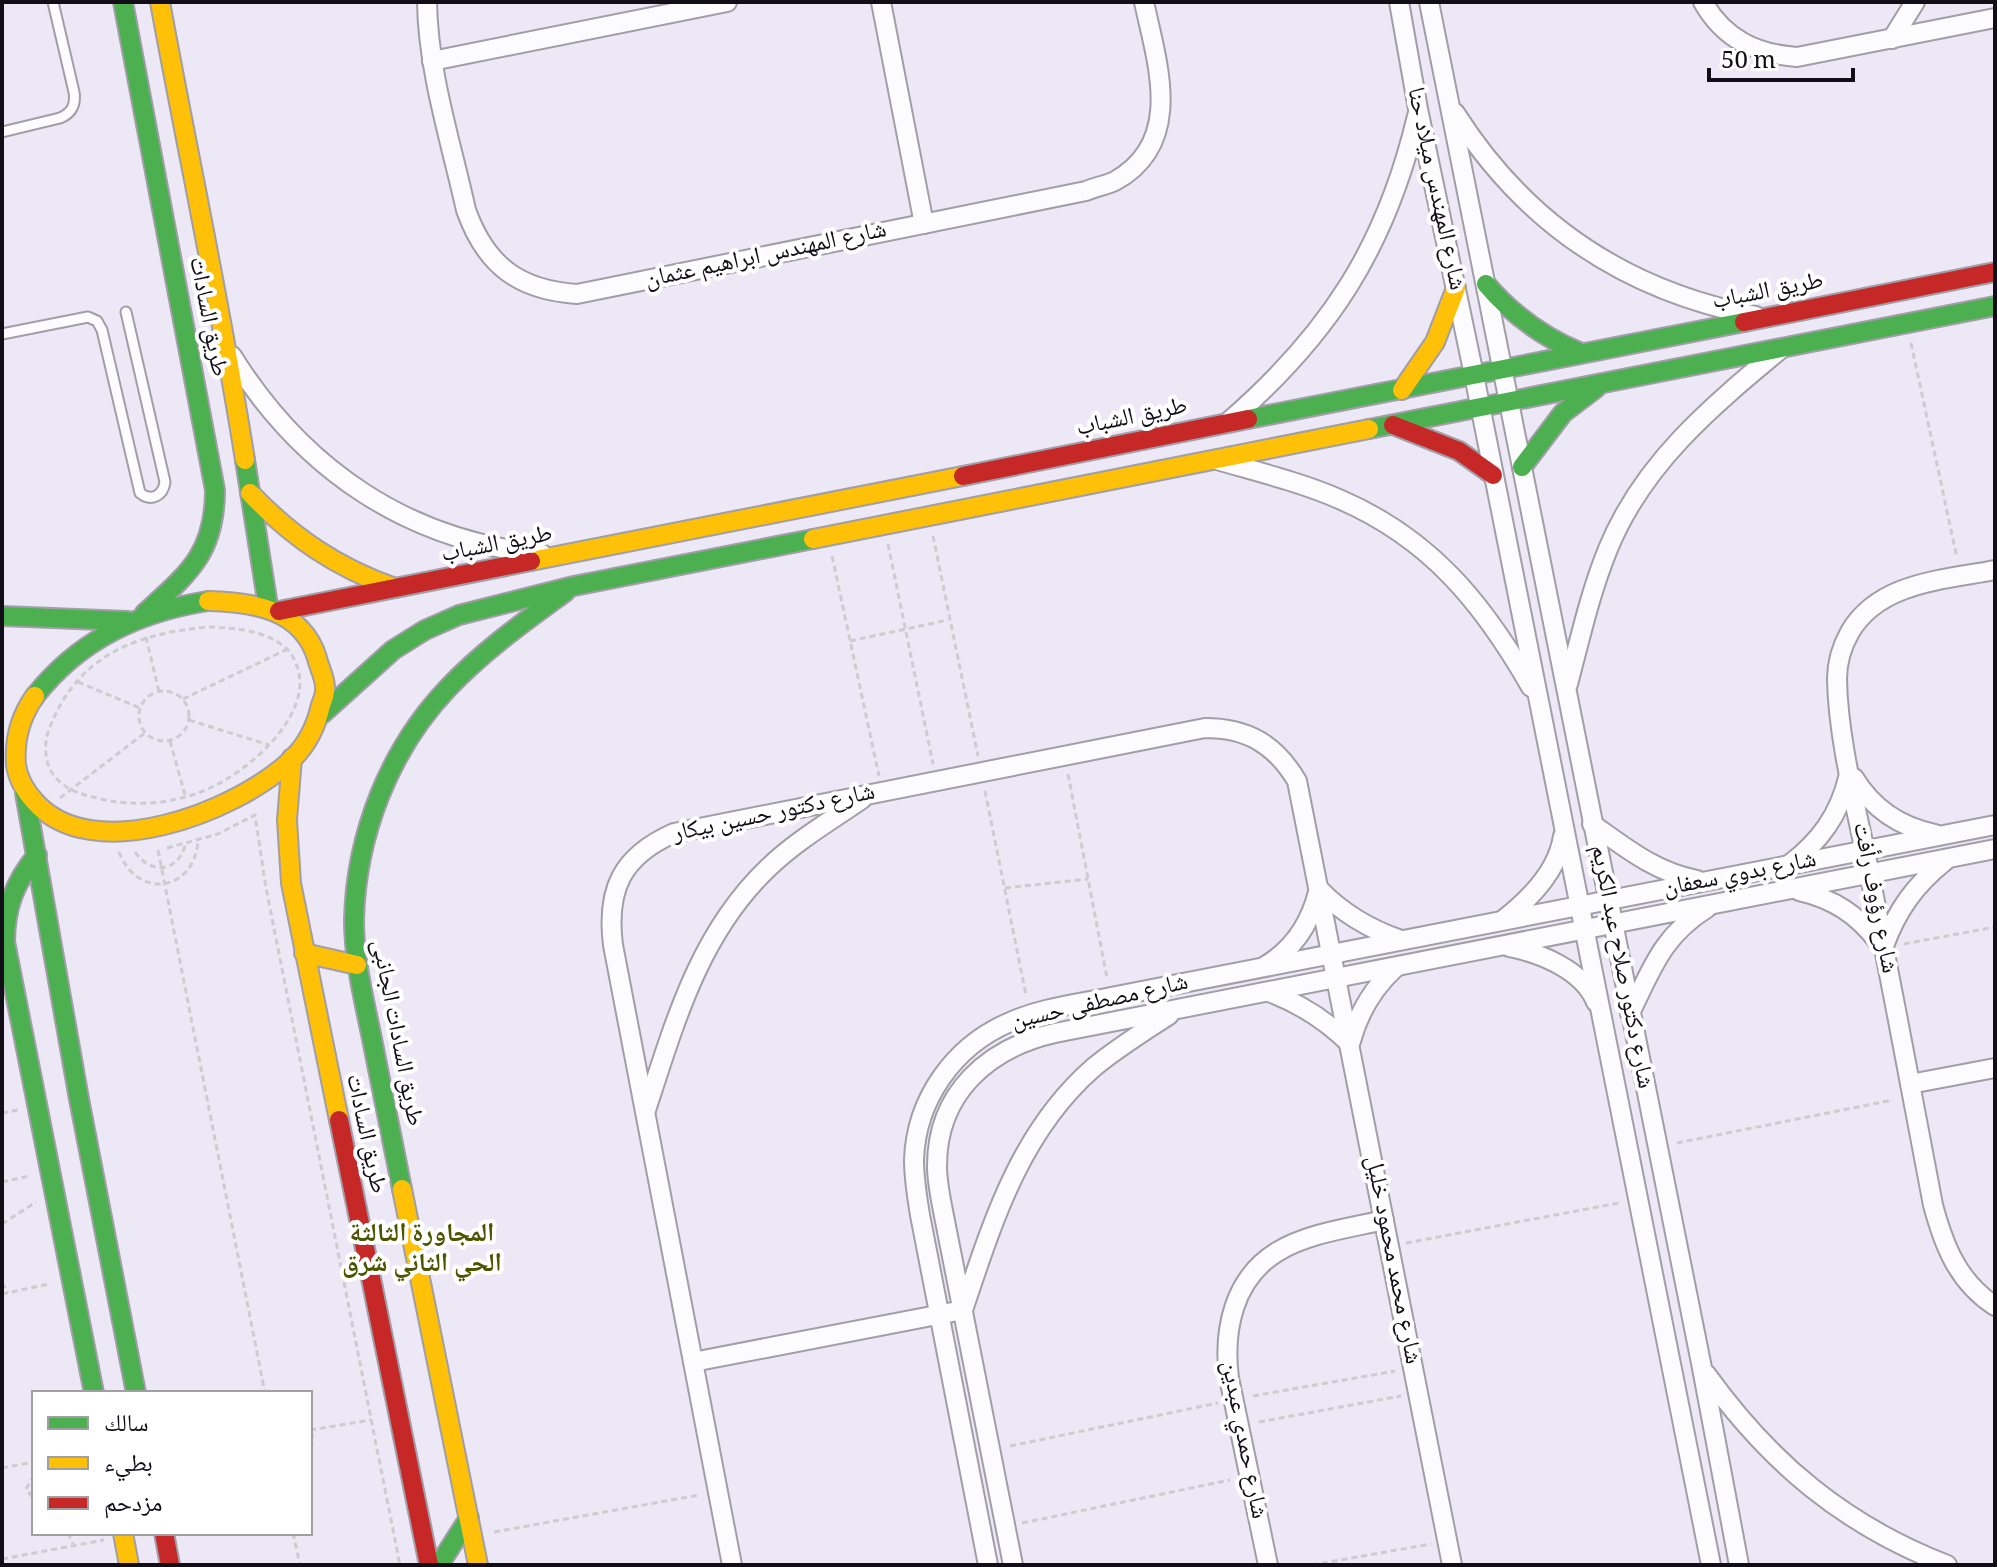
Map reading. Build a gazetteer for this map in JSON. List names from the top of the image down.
{
  "streets": {
    "main road": ["طريق الشباب", "طريق السادات", "طريق السادات الجانبى"],
    "street": [
      "شارع المهندس ميلاد حنا",
      "شارع المهندس ابراهيم عثمان",
      "شارع دكتور حسين بيكار",
      "شارع بدوي سعفان",
      "شارع رؤوف رأفت",
      "شارع دكتور صلاح عبد الكريم",
      "شارع مصطفى حسين",
      "شارع محمد محمود خليل",
      "شارع حمدي عبدين"
    ]
  },
  "crossings": [
    ["شارع المهندس ميلاد حنا", "طريق الشباب"],
    ["شارع المهندس ميلاد حنا", "شارع دكتور صلاح عبد الكريم"],
    ["طريق الشباب", "طريق السادات"],
    ["طريق الشباب", "شارع دكتور صلاح عبد الكريم"],
    ["شارع دكتور حسين بيكار", "شارع مصطفى حسين"],
    ["شارع دكتور حسين بيكار", "شارع محمد محمود خليل"],
    ["شارع بدوي سعفان", "شارع رؤوف رأفت"],
    ["شارع بدوي سعفان", "شارع دكتور صلاح عبد الكريم"],
    ["شارع بدوي سعفان", "شارع مصطفى حسين"],
    ["شارع رؤوف رأفت", "شارع دكتور صلاح عبد الكريم"],
    ["شارع دكتور صلاح عبد الكريم", "شارع مصطفى حسين"],
    ["شارع مصطفى حسين", "شارع محمد محمود خليل"],
    ["شارع محمد محمود خليل", "شارع حمدي عبدين"]
  ],
  "districts": ["المجاورة الثالثة الحي الثاني شرق"],
  "legend": ["سالك", "بطيء", "مزدحم"],
  "scale_bar": "50 m"
}
